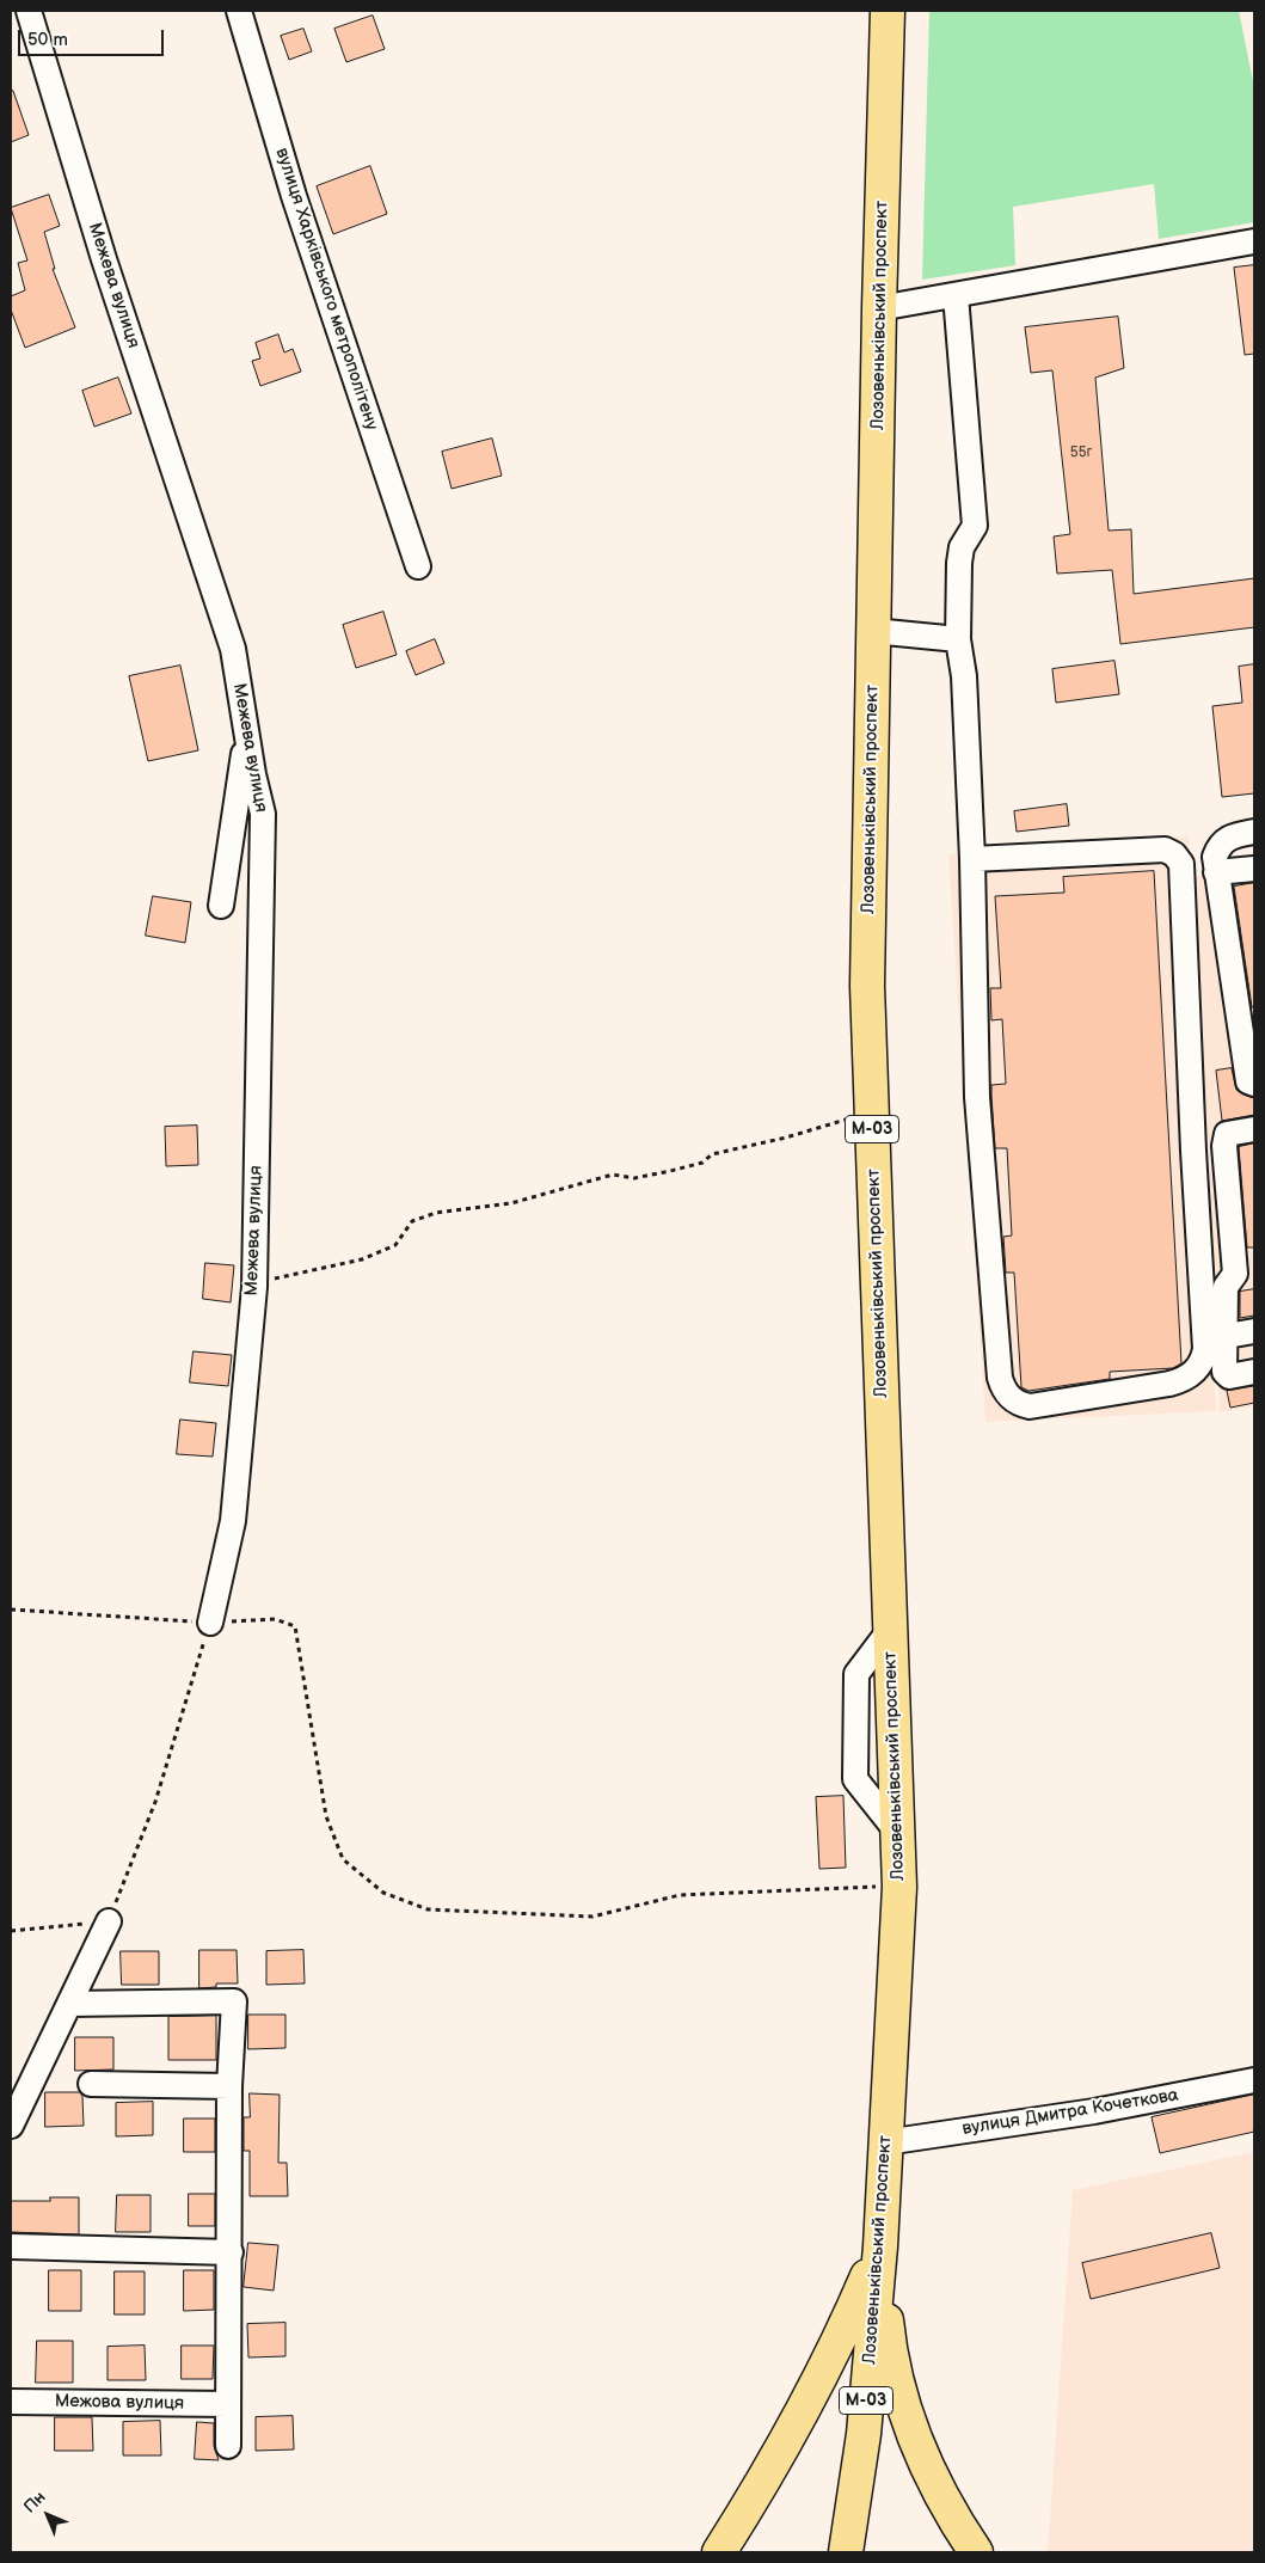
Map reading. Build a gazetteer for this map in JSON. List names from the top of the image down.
{
  "streets": {
    "highway": ["Лозовеньківський проспект", "М-03"],
    "street": [
      "Межева вулиця",
      "вулиця Харківського метрополітену",
      "вулиця Дмитра Кочеткова",
      "Межова вулиця"
    ]
  },
  "crossings": [
    ["Лозовеньківський проспект", "вулиця Дмитра Кочеткова"]
  ],
  "house_numbers": ["55г"],
  "scale_bar": "50 m",
  "north": "top left"
}
